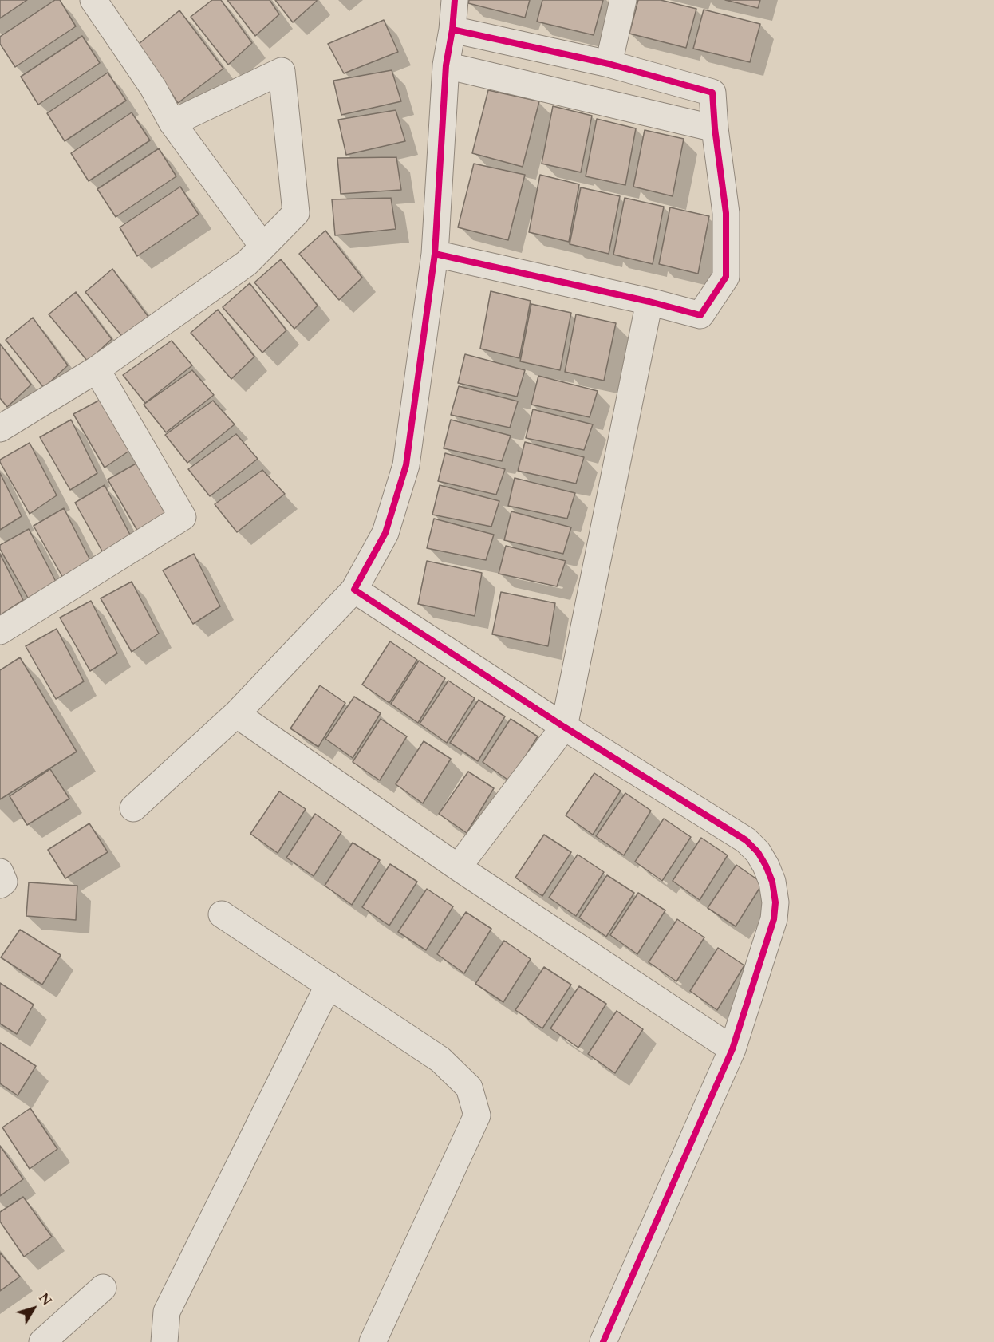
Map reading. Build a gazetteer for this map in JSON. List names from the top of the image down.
{
  "north": "top right"
}
